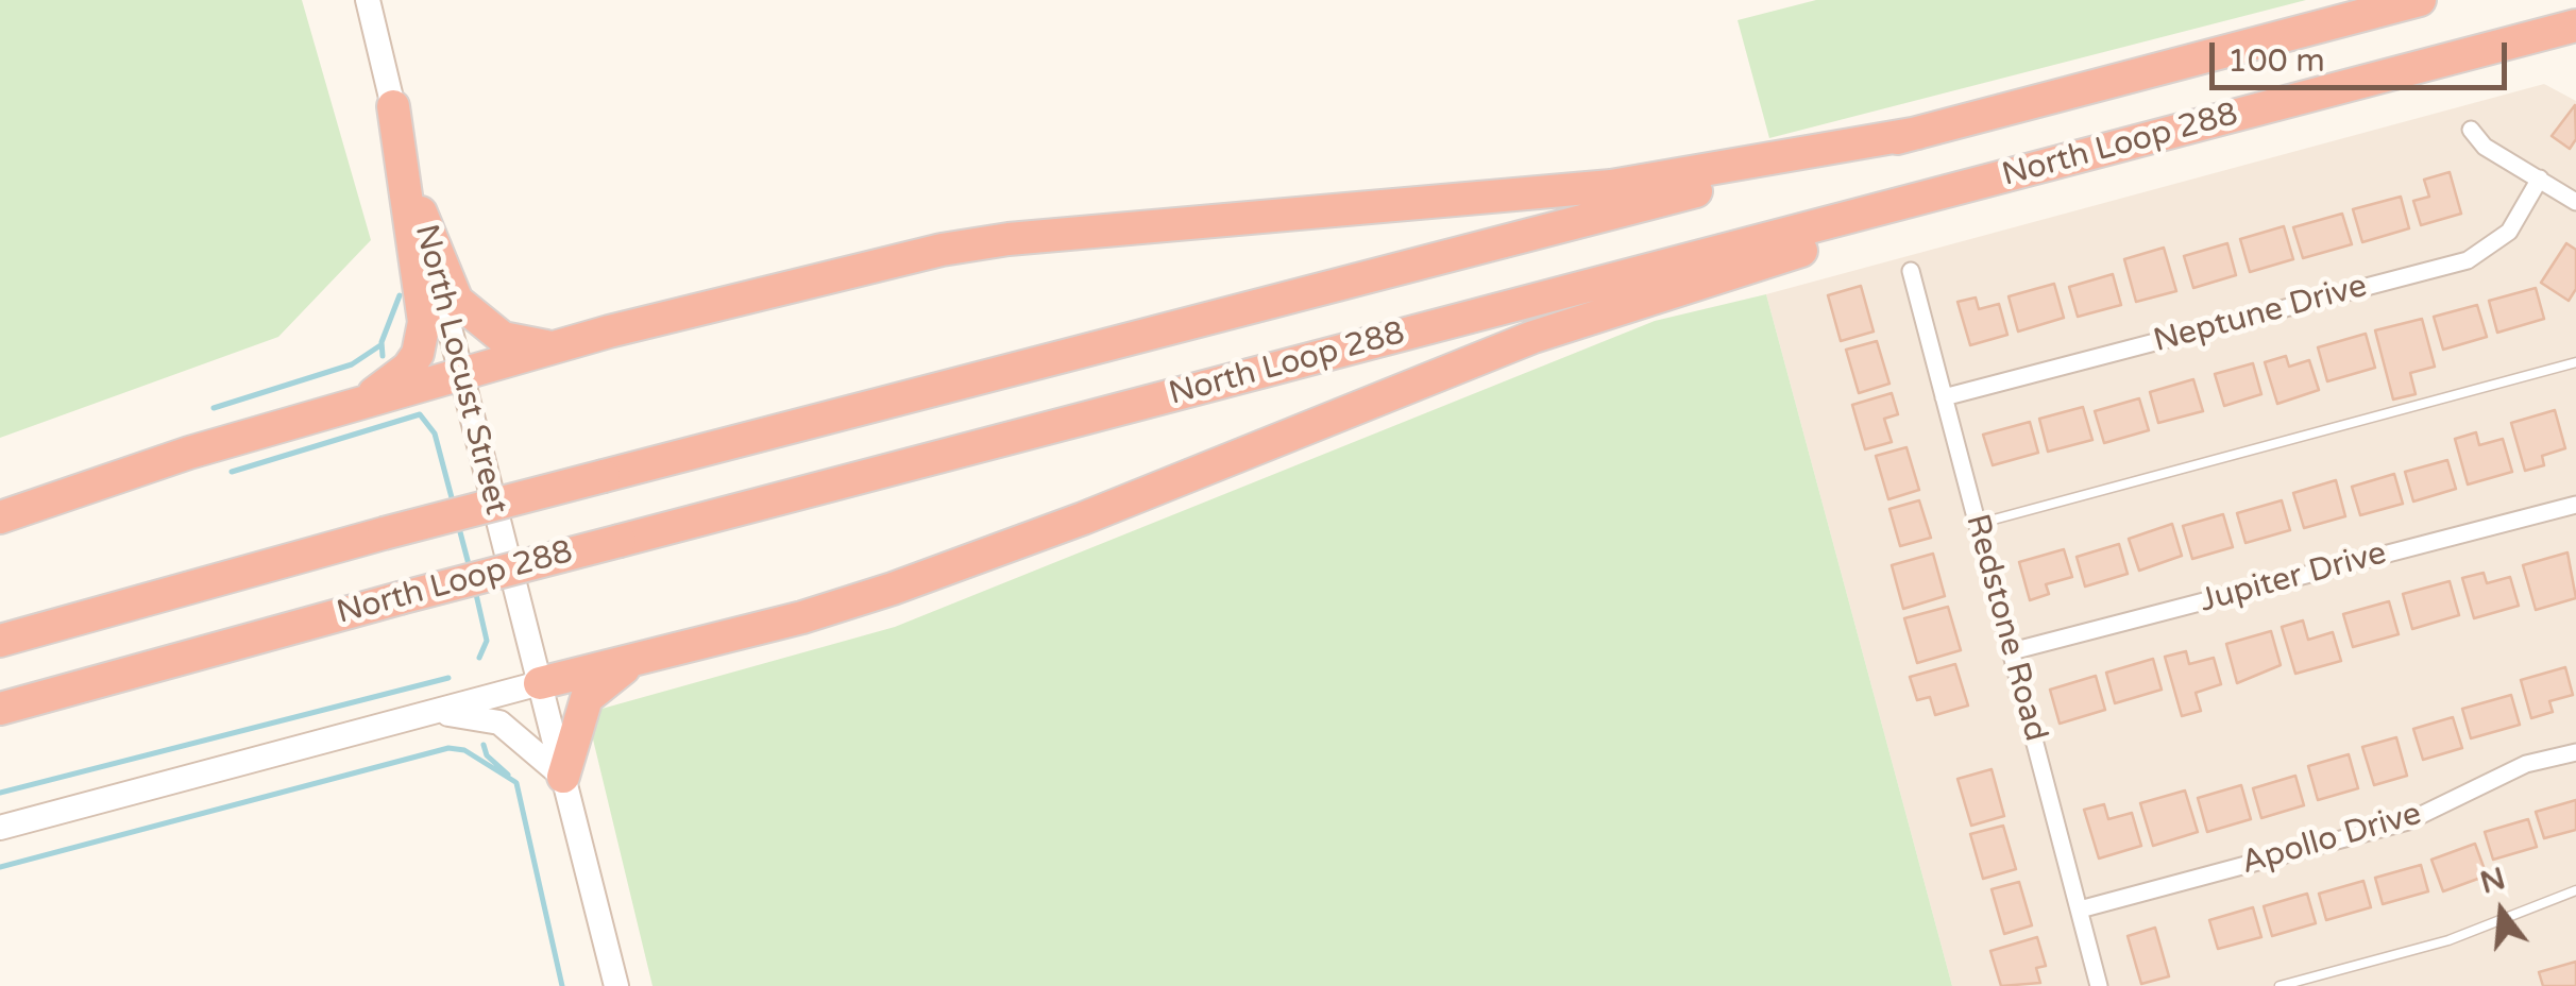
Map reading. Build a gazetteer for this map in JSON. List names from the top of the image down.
{
  "streets": {
    "highway": ["North Loop 288"],
    "main road": ["North Locust Street"],
    "street": [
      "Neptune Drive",
      "Jupiter Drive",
      "Redstone Road",
      "Apollo Drive"
    ]
  },
  "crossings": [
    ["Neptune Drive", "Redstone Road"],
    ["Jupiter Drive", "Redstone Road"],
    ["Redstone Road", "Apollo Drive"]
  ],
  "scale_bar": "100 m",
  "north": "top"
}
